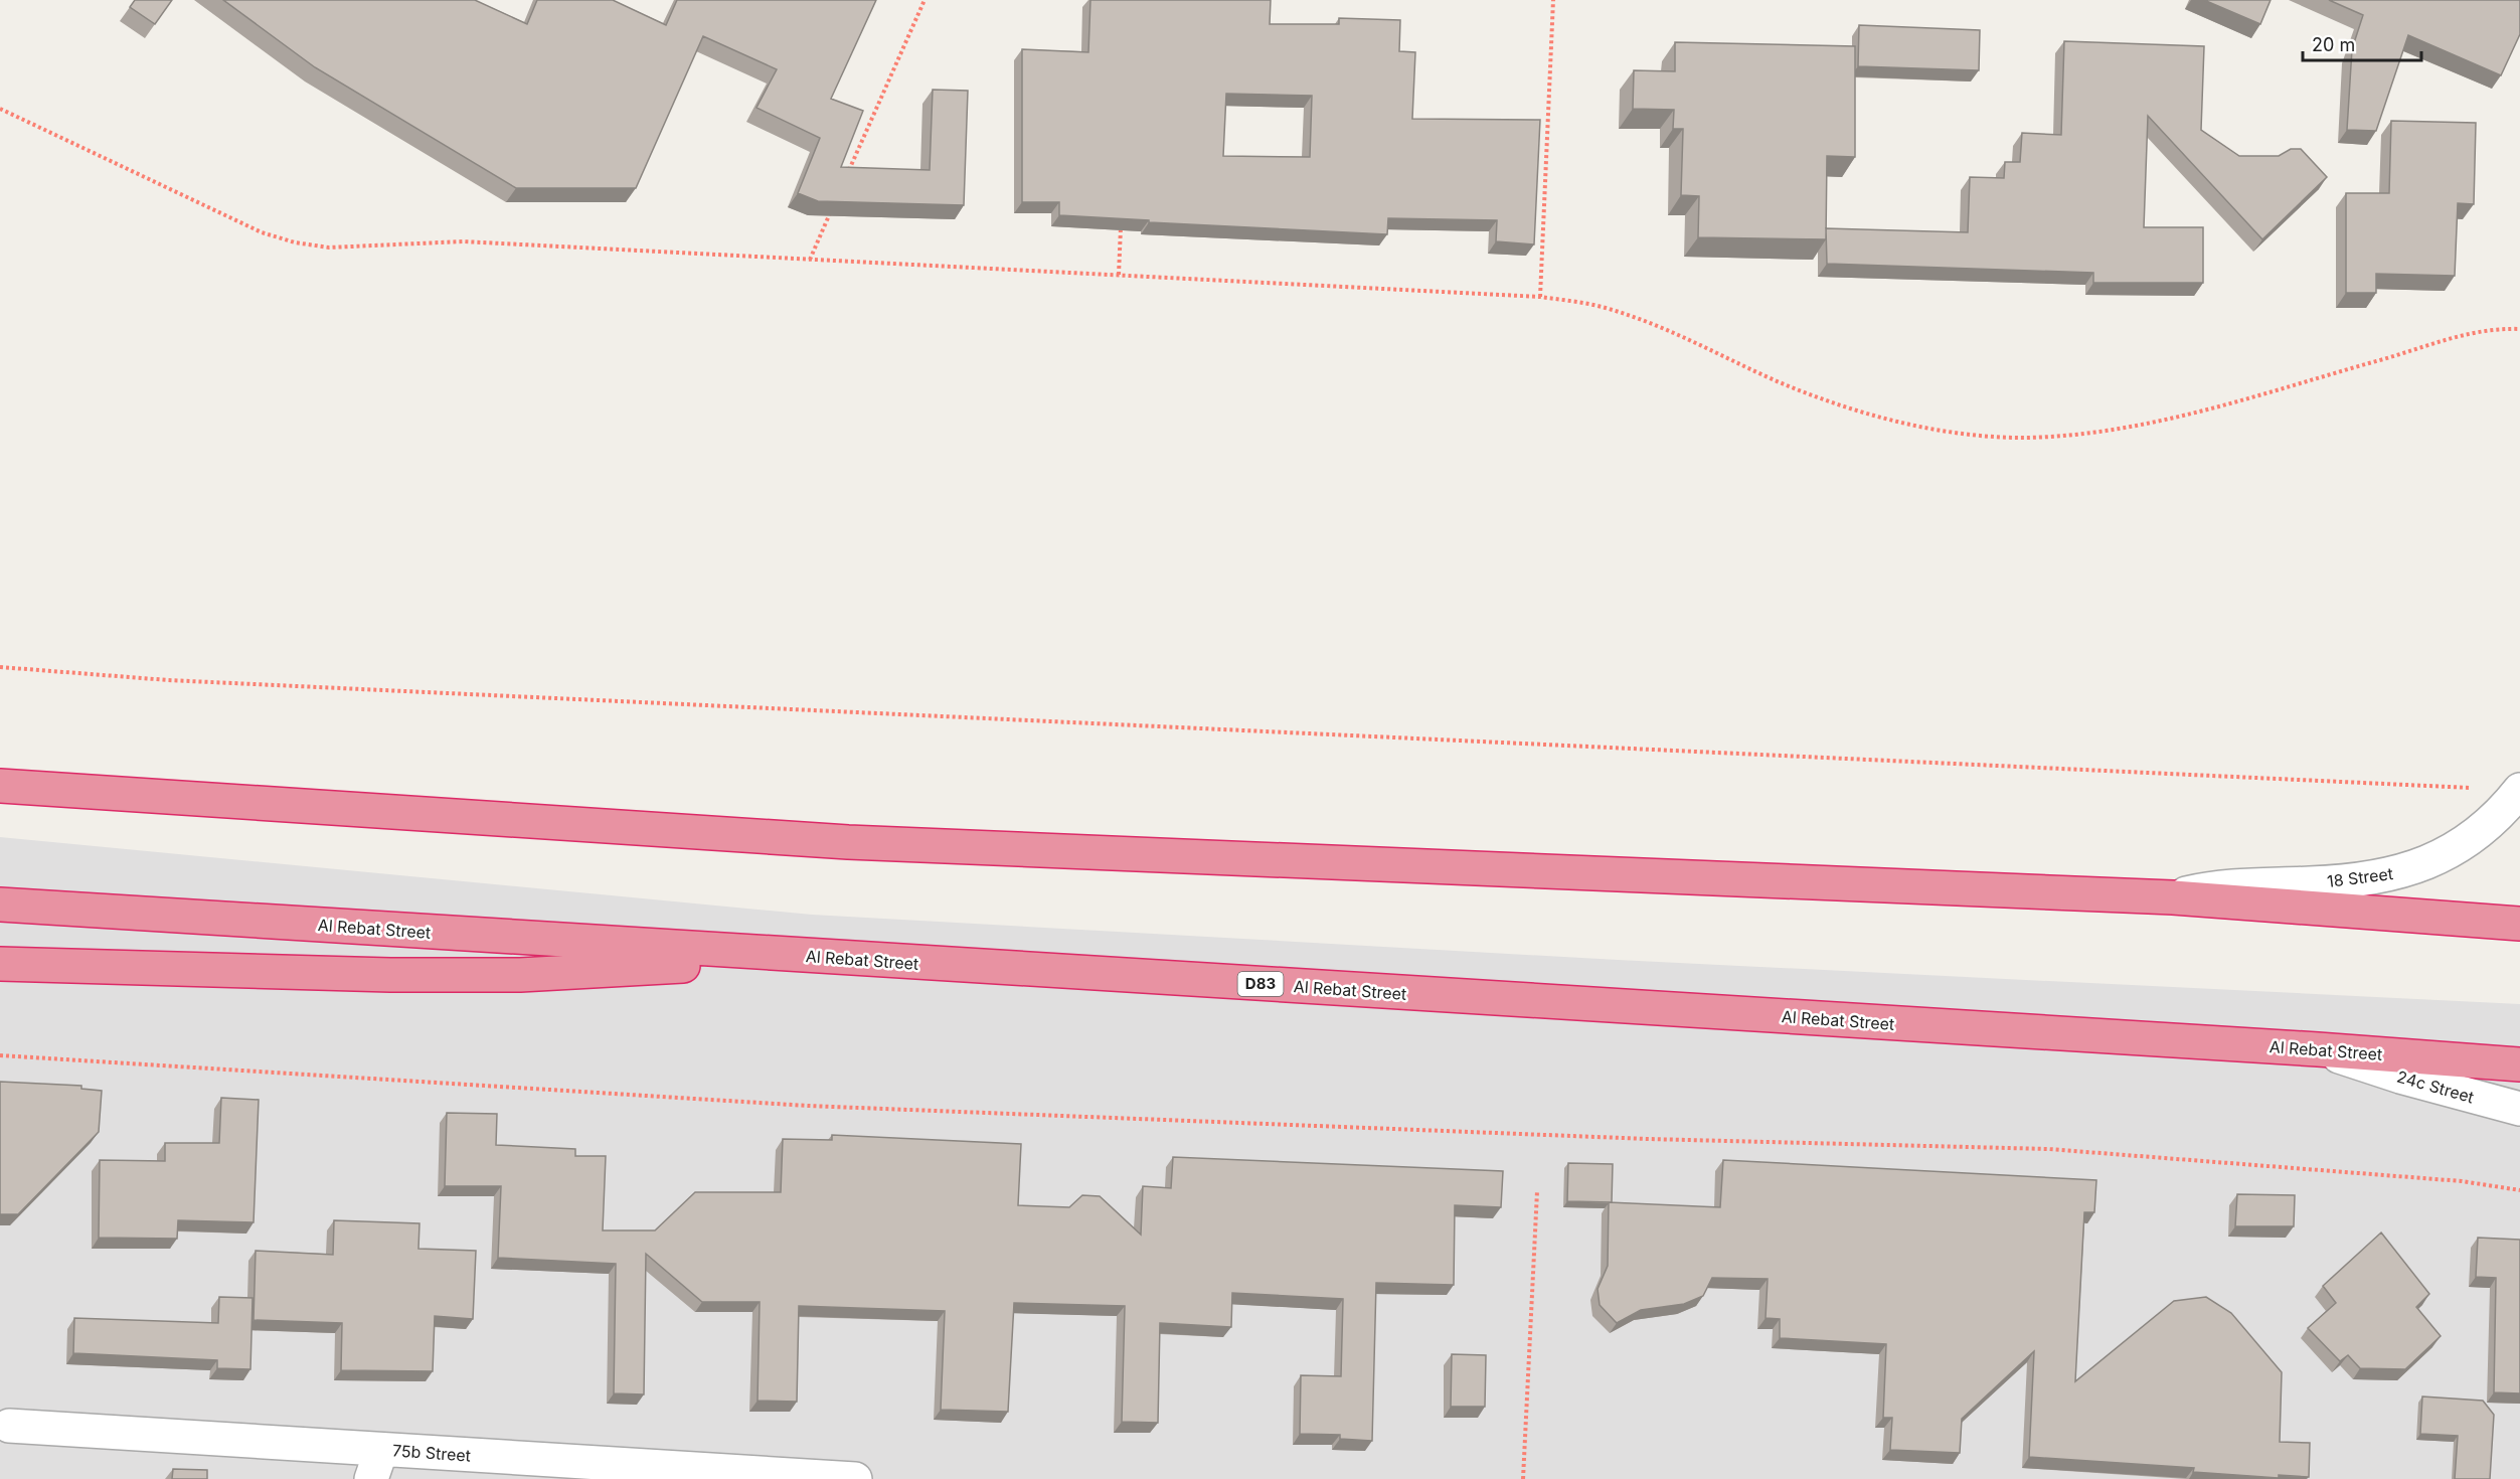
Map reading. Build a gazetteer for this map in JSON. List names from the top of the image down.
{
  "streets": {
    "highway": ["Al Rebat Street", "D83"],
    "street": ["18 Street", "24c Street", "75b Street"]
  },
  "crossings": [
    ["Al Rebat Street", "24c Street"]
  ],
  "scale_bar": "20 m"
}
